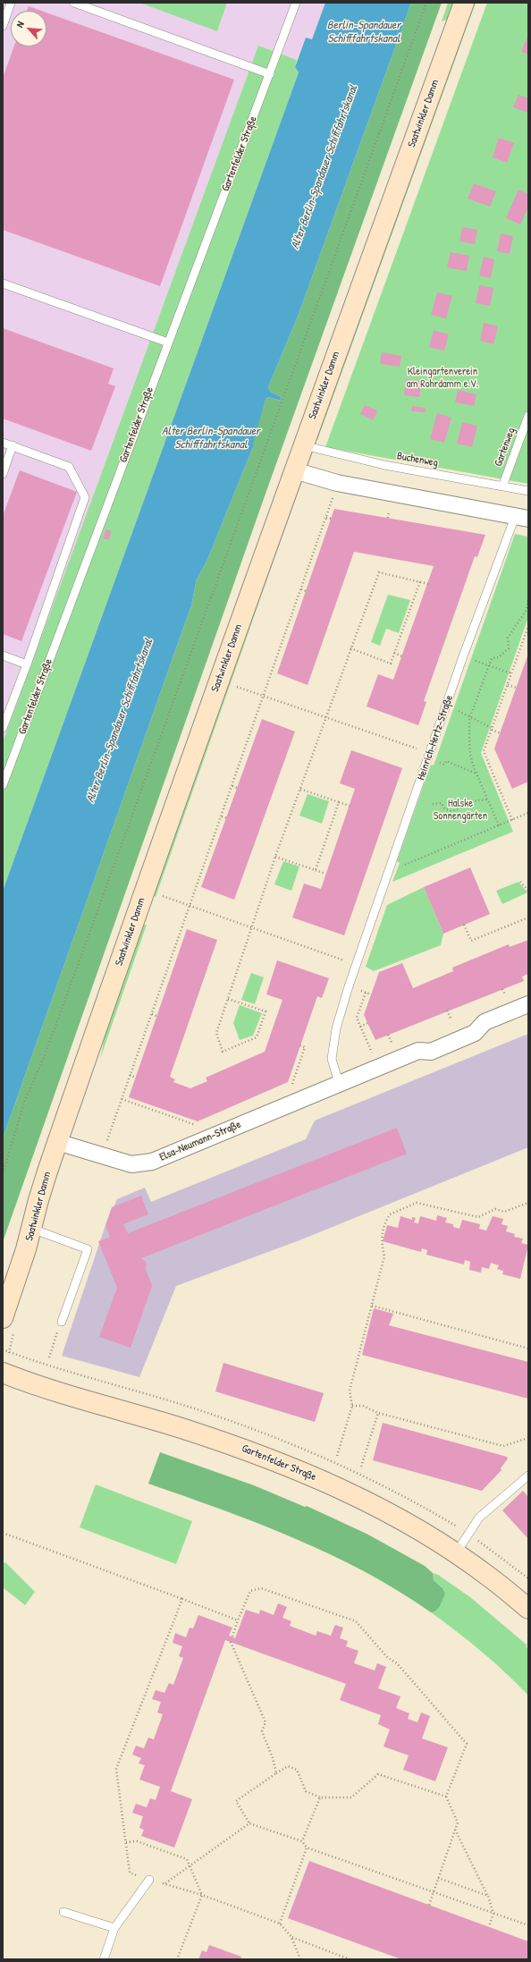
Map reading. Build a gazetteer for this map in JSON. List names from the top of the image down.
{
  "streets": {
    "main road": ["Saatwinkler Damm", "Gartenfelder Straße"],
    "street": ["Heinrich-Hertz-Straße", "Elsa-Neumann-Straße"],
    "lane": ["Gartenweg", "Buchenweg"]
  },
  "crossings": [
    ["Saatwinkler Damm", "Buchenweg"],
    ["Saatwinkler Damm", "Heinrich-Hertz-Straße"],
    ["Saatwinkler Damm", "Elsa-Neumann-Straße"],
    ["Gartenweg", "Buchenweg"]
  ],
  "water": ["Berlin-Spandauer Schifffahrtskanal", "Alter Berlin-Spandauer Schifffahrtskanal"],
  "parks": ["Kleingartenverein am Rohrdamm e.V.", "Halske Sonnengärten"],
  "north": "top left"
}
